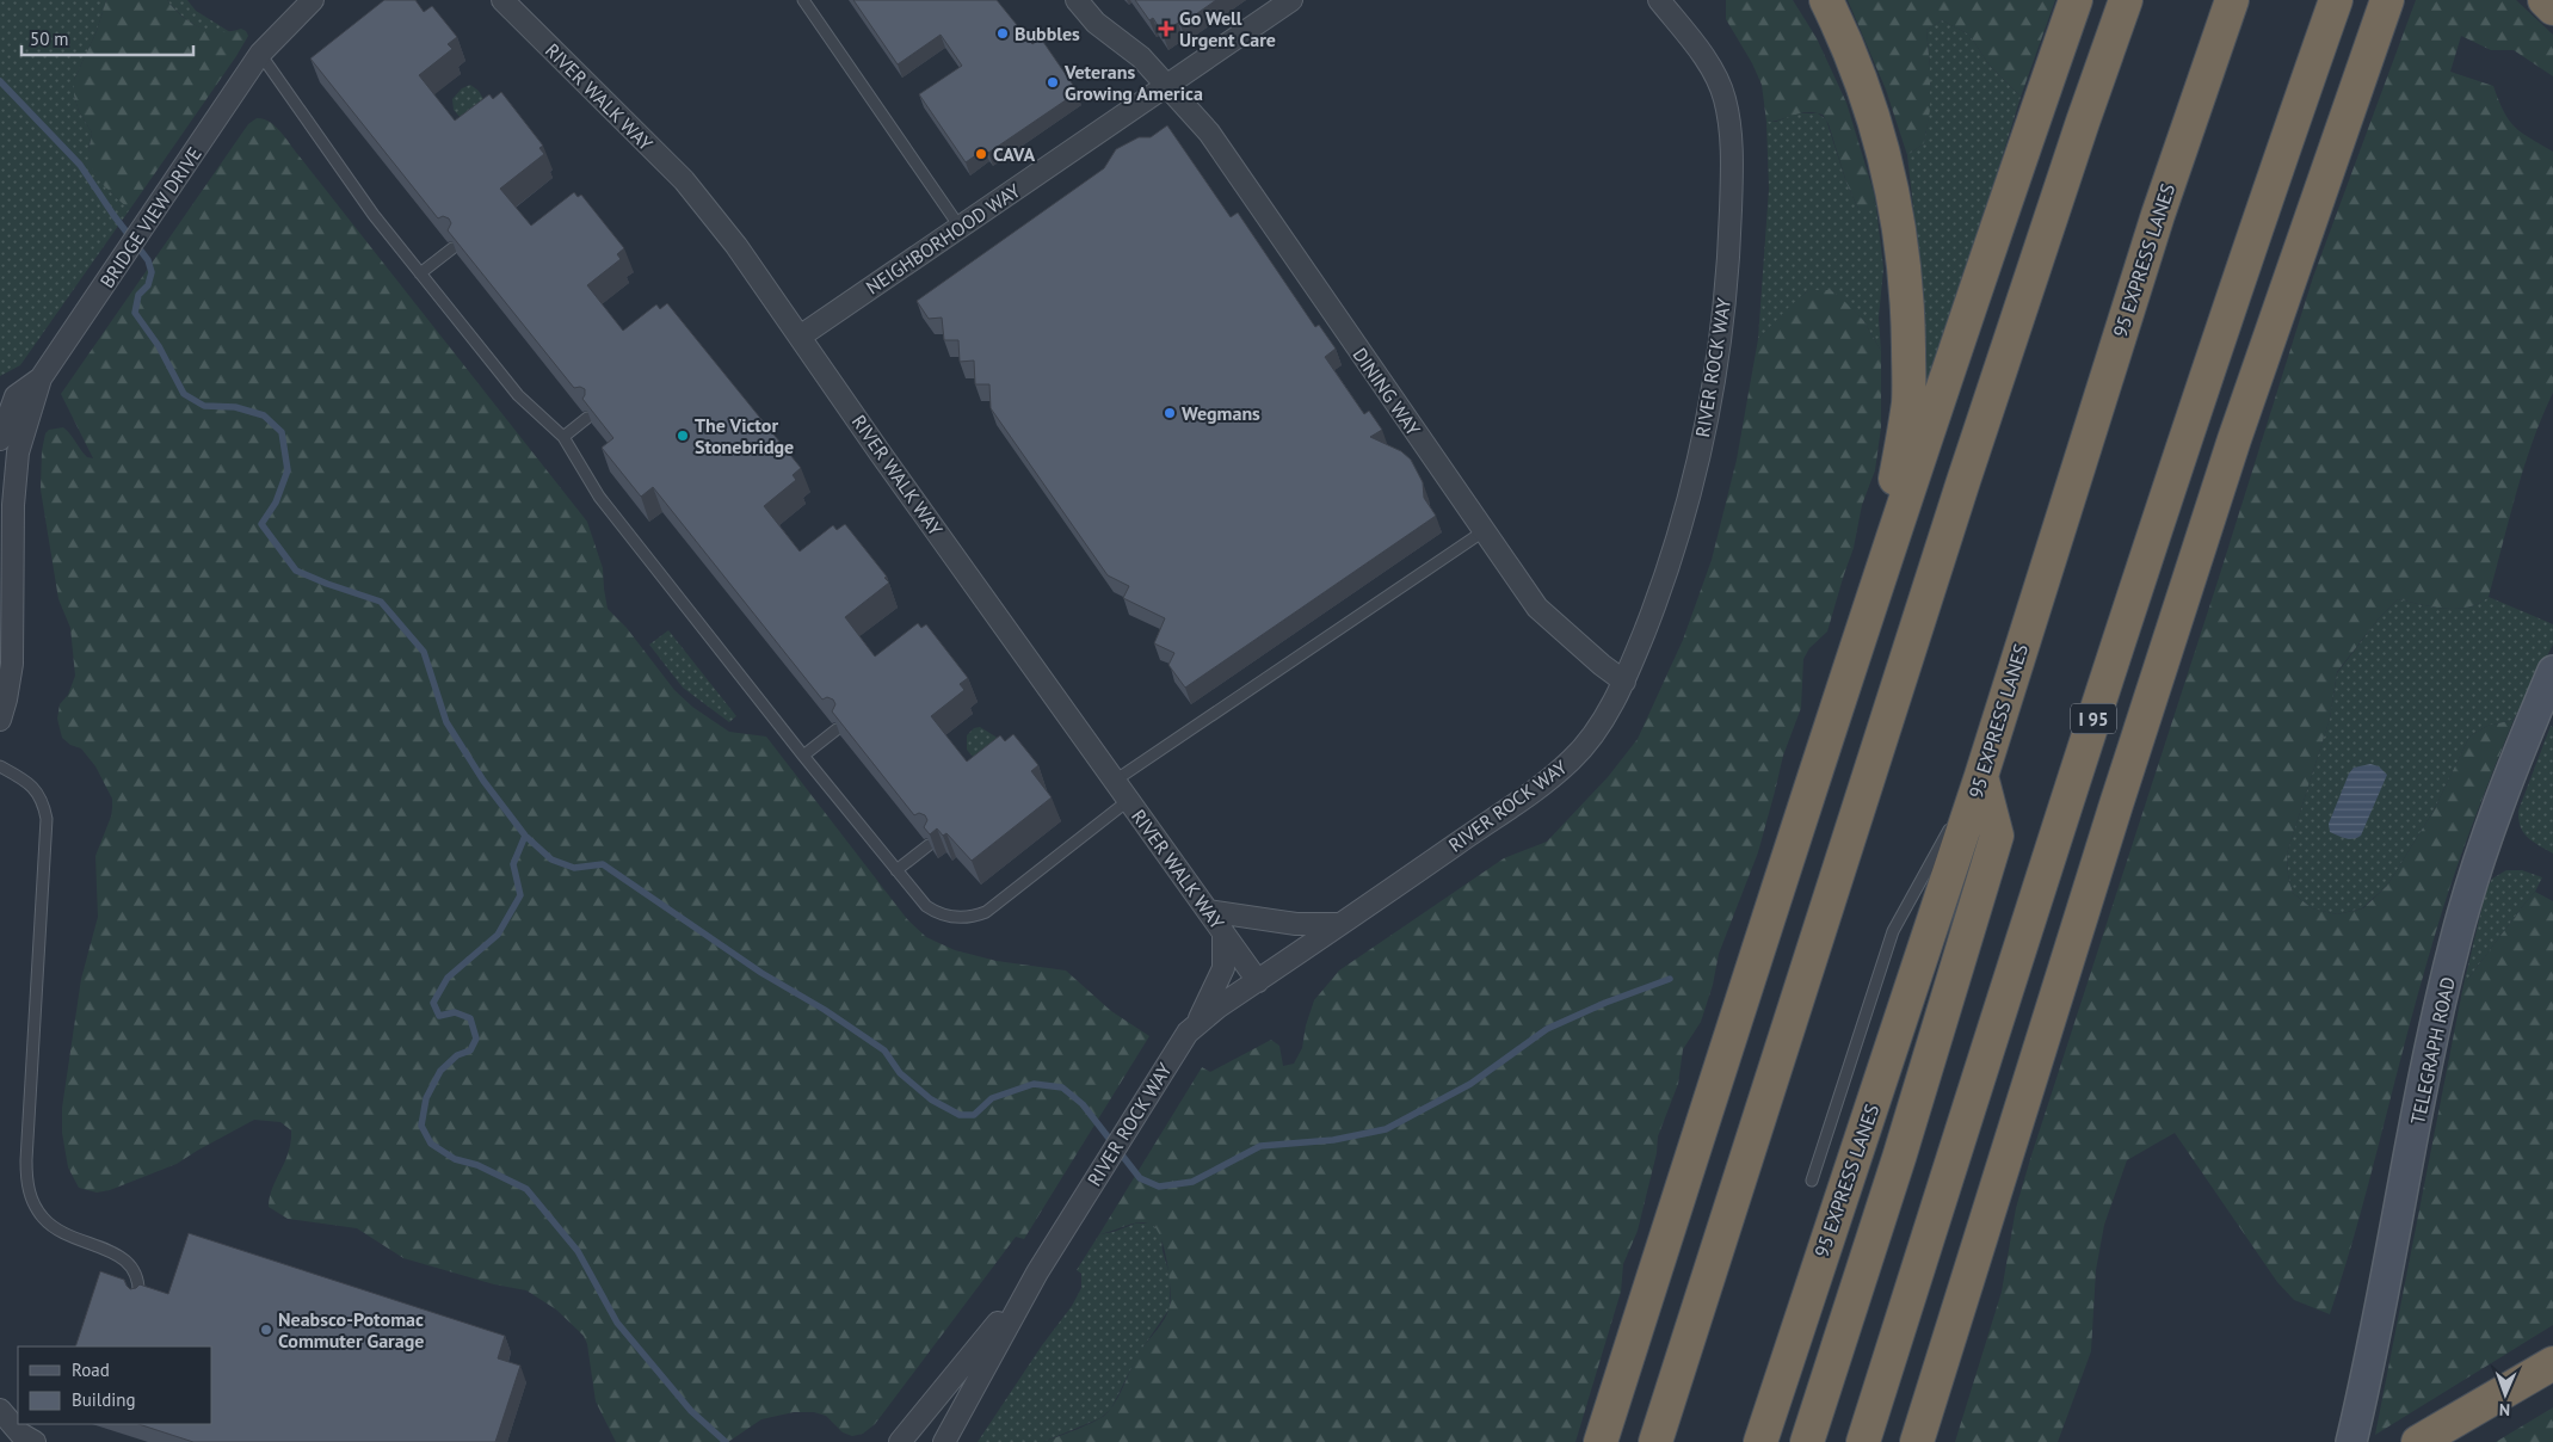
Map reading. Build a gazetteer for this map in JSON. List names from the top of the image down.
{
  "streets": {
    "highway": ["95 EXPRESS LANES", "I 95"],
    "street": [
      "RIVER WALK WAY",
      "BRIDGE VIEW DRIVE",
      "NEIGHBORHOOD WAY",
      "RIVER ROCK WAY",
      "DINING WAY",
      "TELEGRAPH ROAD"
    ]
  },
  "crossings": [
    ["RIVER WALK WAY", "NEIGHBORHOOD WAY"],
    ["RIVER WALK WAY", "RIVER ROCK WAY"],
    ["NEIGHBORHOOD WAY", "DINING WAY"],
    ["RIVER ROCK WAY", "DINING WAY"]
  ],
  "places": {
    "health": ["Go Well Urgent Care"],
    "other": [
      "Bubbles",
      "Veterans Growing America",
      "CAVA",
      "Wegmans",
      "The Victor Stonebridge",
      "Neabsco-Potomac Commuter Garage"
    ]
  },
  "legend": ["Road", "Building"],
  "scale_bar": "50 m",
  "north": "bottom"
}
